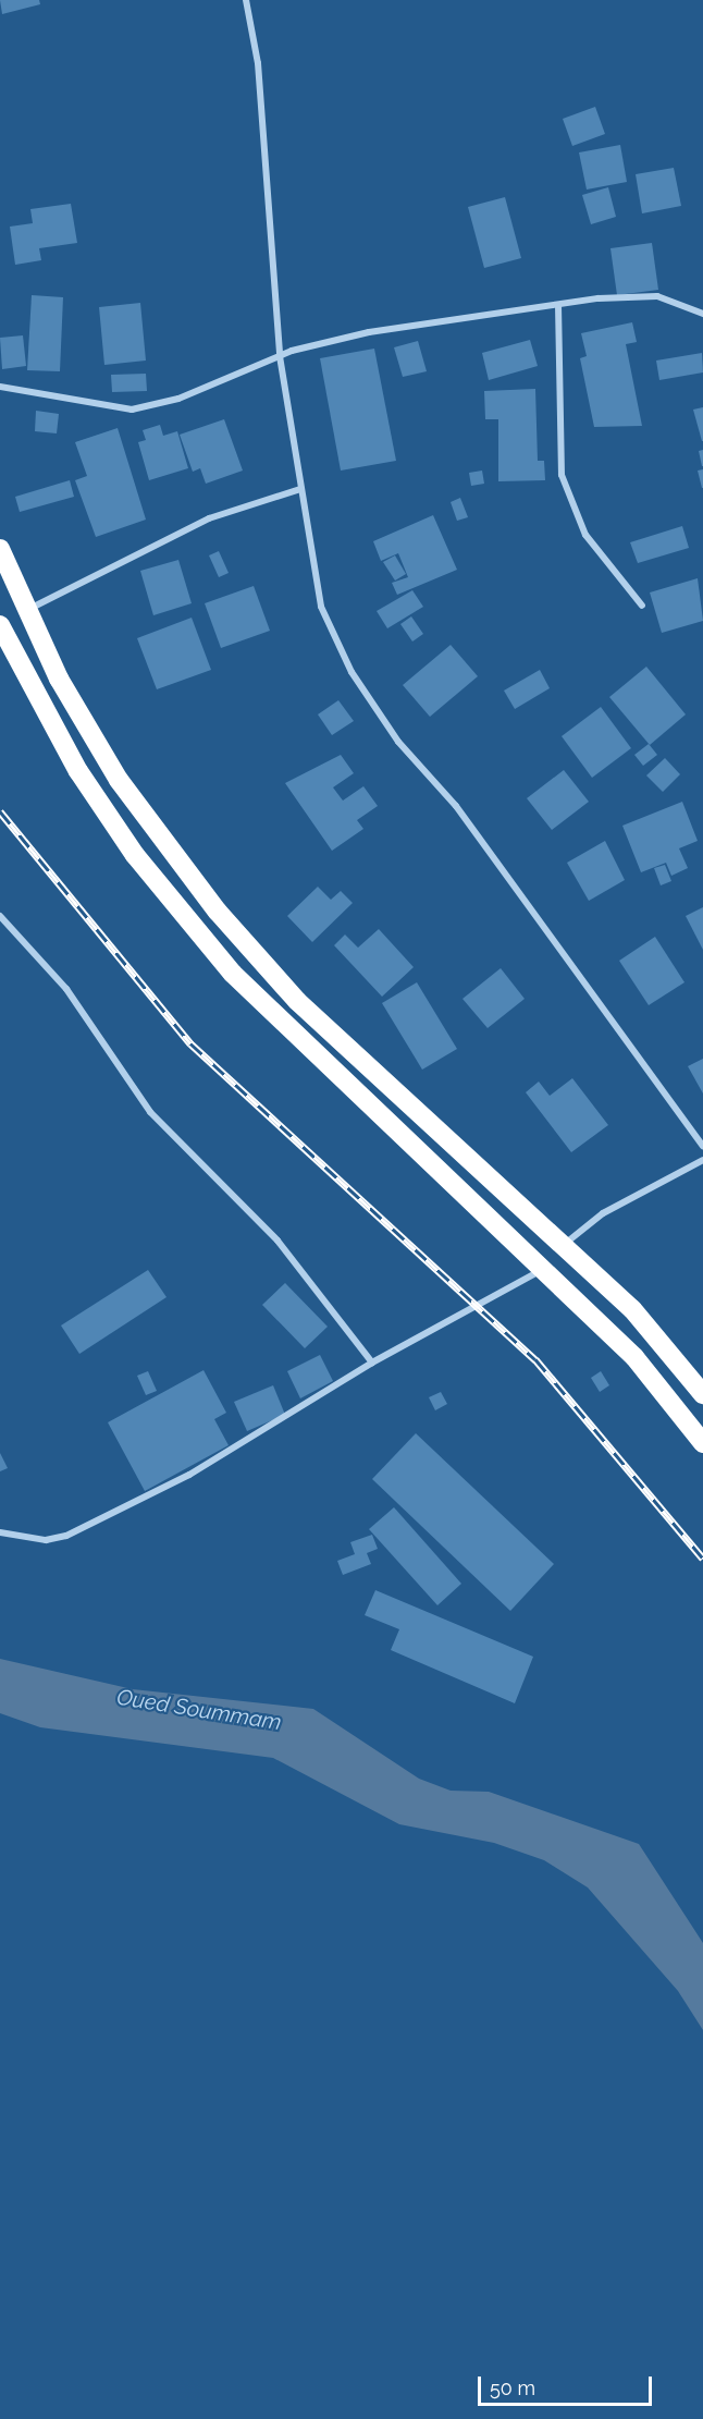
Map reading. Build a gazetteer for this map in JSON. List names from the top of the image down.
{
  "water": ["Oued Soummam"],
  "scale_bar": "50 m"
}
